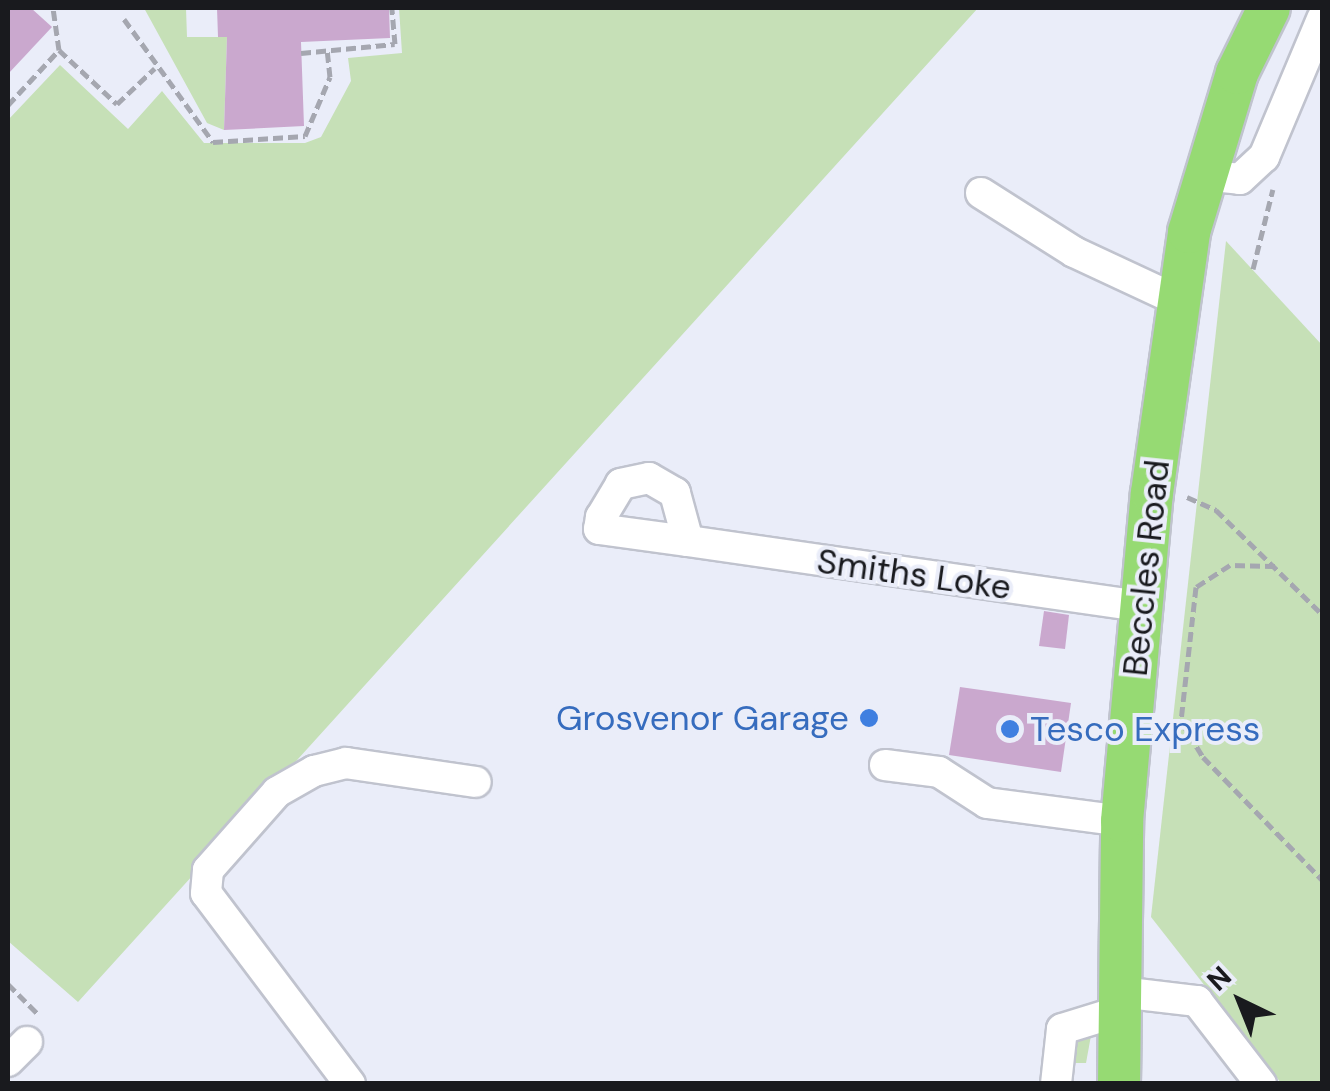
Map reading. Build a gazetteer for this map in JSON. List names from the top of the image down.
{
  "streets": {
    "highway": ["Beccles Road"],
    "street": ["Smiths Loke"]
  },
  "crossings": [
    ["Beccles Road", "Smiths Loke"]
  ],
  "places": ["Grosvenor Garage", "Tesco Express"],
  "north": "top left"
}
